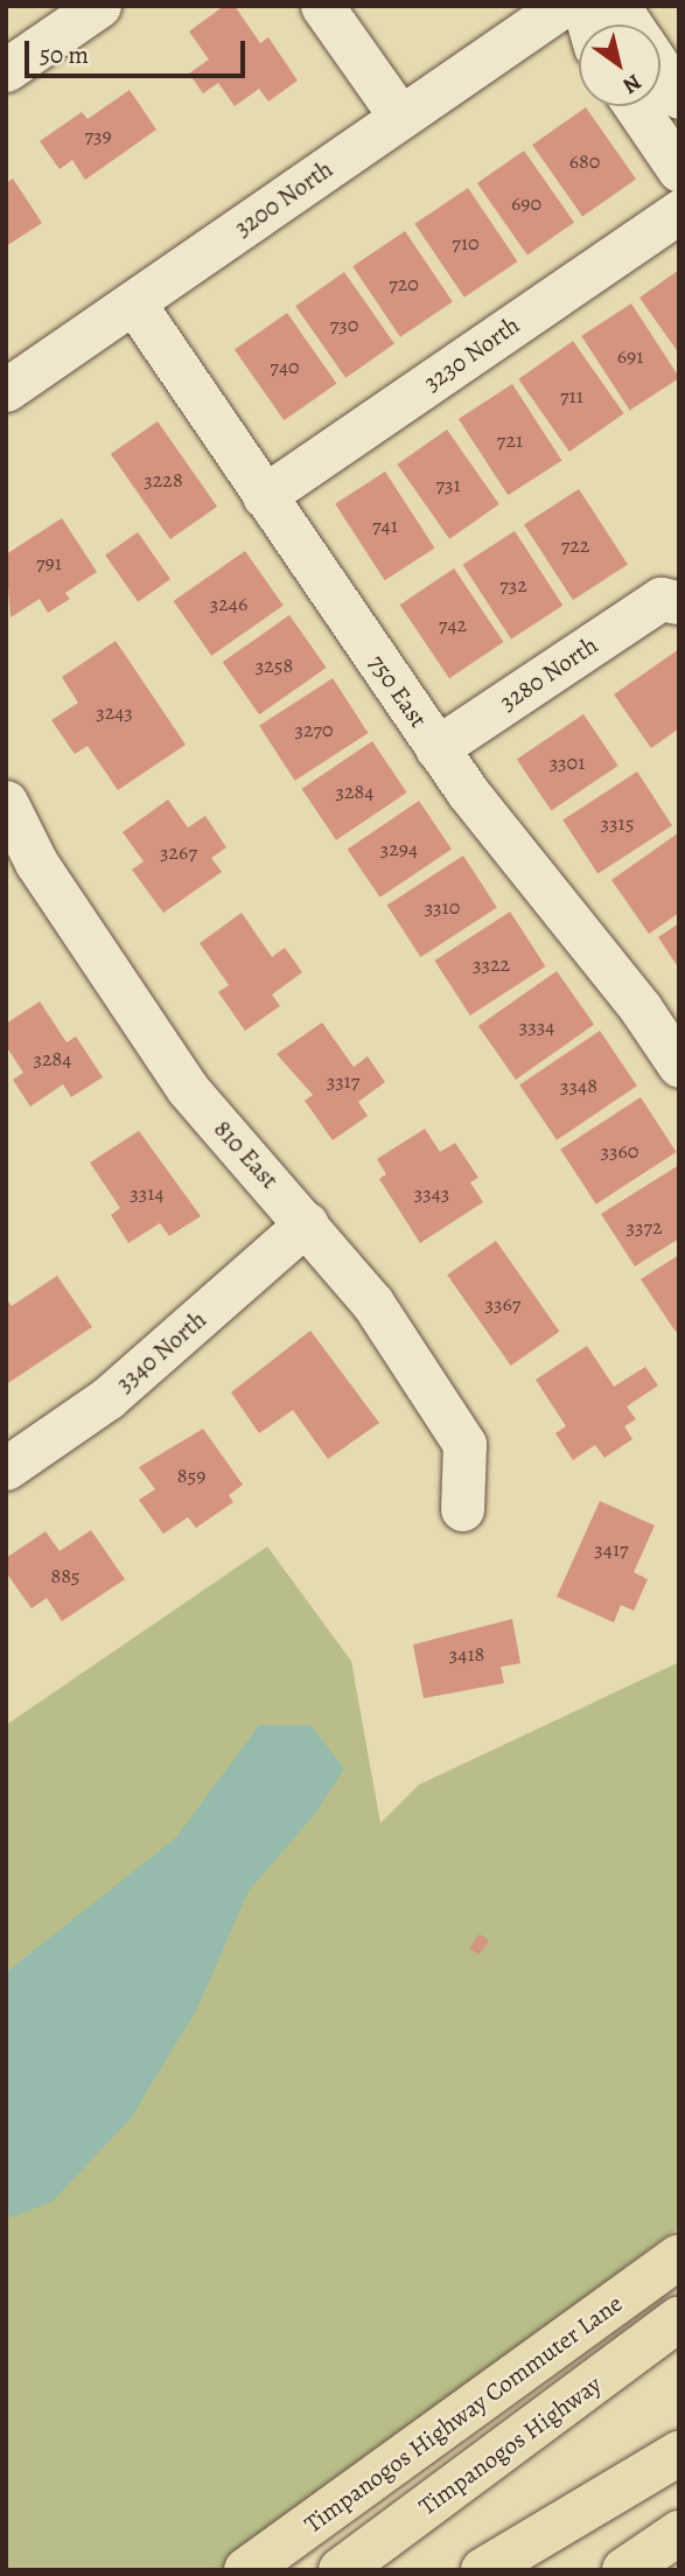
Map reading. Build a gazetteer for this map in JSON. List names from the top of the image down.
{
  "streets": {
    "main road": ["Timpanogos Highway Commuter Lane", "Timpanogos Highway"],
    "street": [
      "3200 North",
      "3230 North",
      "3280 North",
      "750 East",
      "810 East",
      "3340 North"
    ]
  },
  "crossings": [
    ["3200 North", "750 East"],
    ["3230 North", "750 East"],
    ["3280 North", "750 East"],
    ["810 East", "3340 North"]
  ],
  "house_numbers": [
    "739",
    "680",
    "690",
    "710",
    "720",
    "730",
    "691",
    "740",
    "711",
    "721",
    "3228",
    "731",
    "741",
    "722",
    "791",
    "732",
    "3246",
    "742",
    "3258",
    "3243",
    "3270",
    "3301",
    "3284",
    "3315",
    "3294",
    "3267",
    "3310",
    "3322",
    "3334",
    "3284",
    "3317",
    "3348",
    "3360",
    "3314",
    "3343",
    "3372",
    "3367",
    "859",
    "3417",
    "885",
    "3418"
  ],
  "scale_bar": "50 m",
  "north": "bottom right"
}
